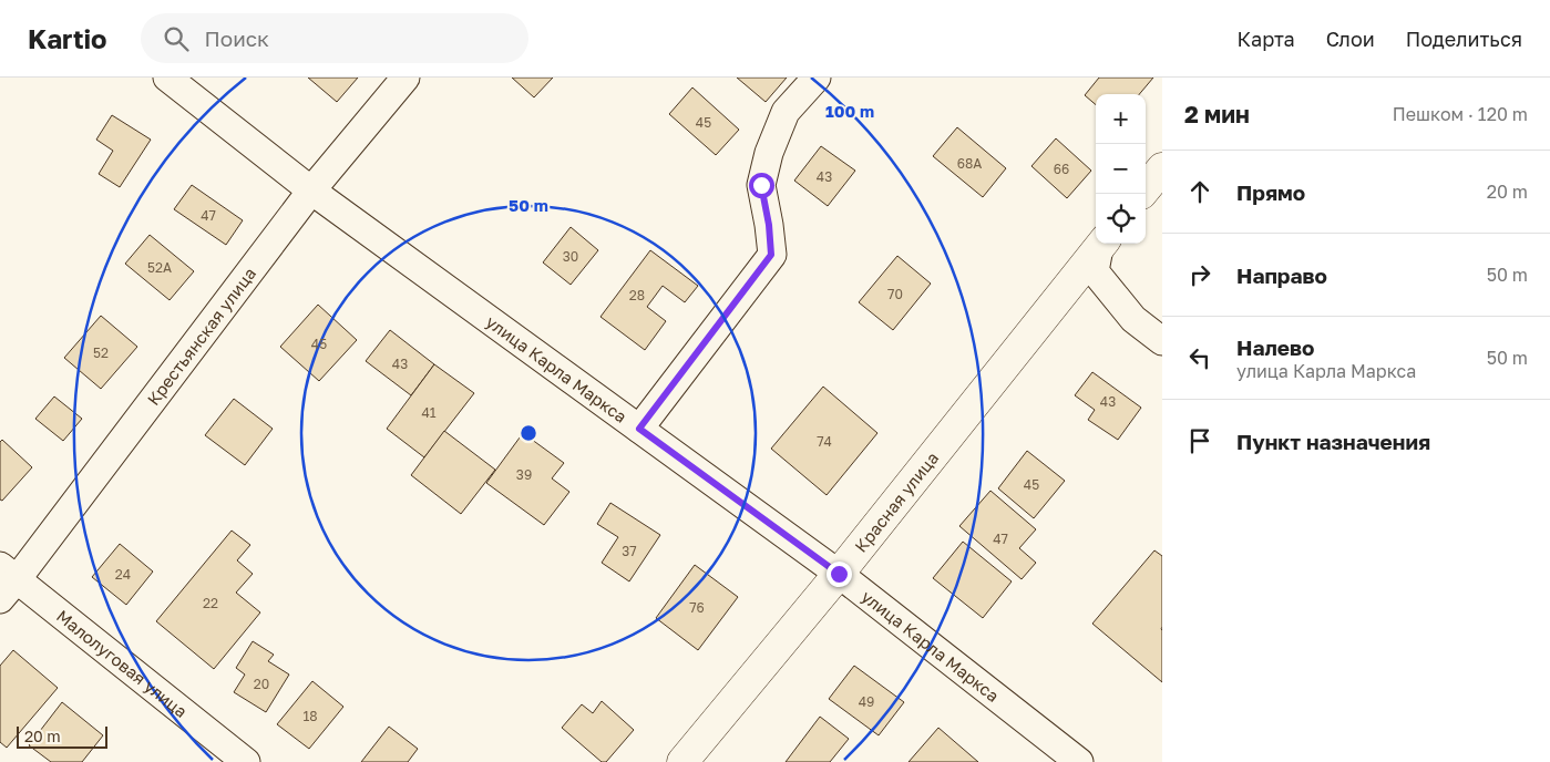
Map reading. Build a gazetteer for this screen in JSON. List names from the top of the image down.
{
  "streets": {
    "street": [
      "Крестьянская улица",
      "улица Карла Маркса",
      "Красная улица",
      "Малолуговая улица"
    ]
  },
  "crossings": [
    ["Крестьянская улица", "улица Карла Маркса"],
    ["Крестьянская улица", "Малолуговая улица"],
    ["улица Карла Маркса", "Красная улица"]
  ],
  "house_numbers": [
    "45",
    "68А",
    "66",
    "43",
    "47",
    "30",
    "52А",
    "70",
    "28",
    "45",
    "52",
    "43",
    "43",
    "41",
    "74",
    "39",
    "45",
    "47",
    "37",
    "24",
    "22",
    "76",
    "20",
    "49",
    "18"
  ],
  "scale_bar": "20 m",
  "page": {
    "header": "Kartio",
    "search": "Поиск",
    "nav": ["Карта", "Слои", "Поделиться"],
    "heading": ["2 мин", "Пешком · 120 m"],
    "map_buttons": ["+", "−"],
    "list": [
      ["Прямо", "20 m"],
      ["Направо", "50 m"],
      ["Налево", "улица Карла Маркса", "50 m"],
      "Пункт назначения"
    ],
    "scale": "20 m"
  },
  "rings": ["100 m", "50 m"]
}
